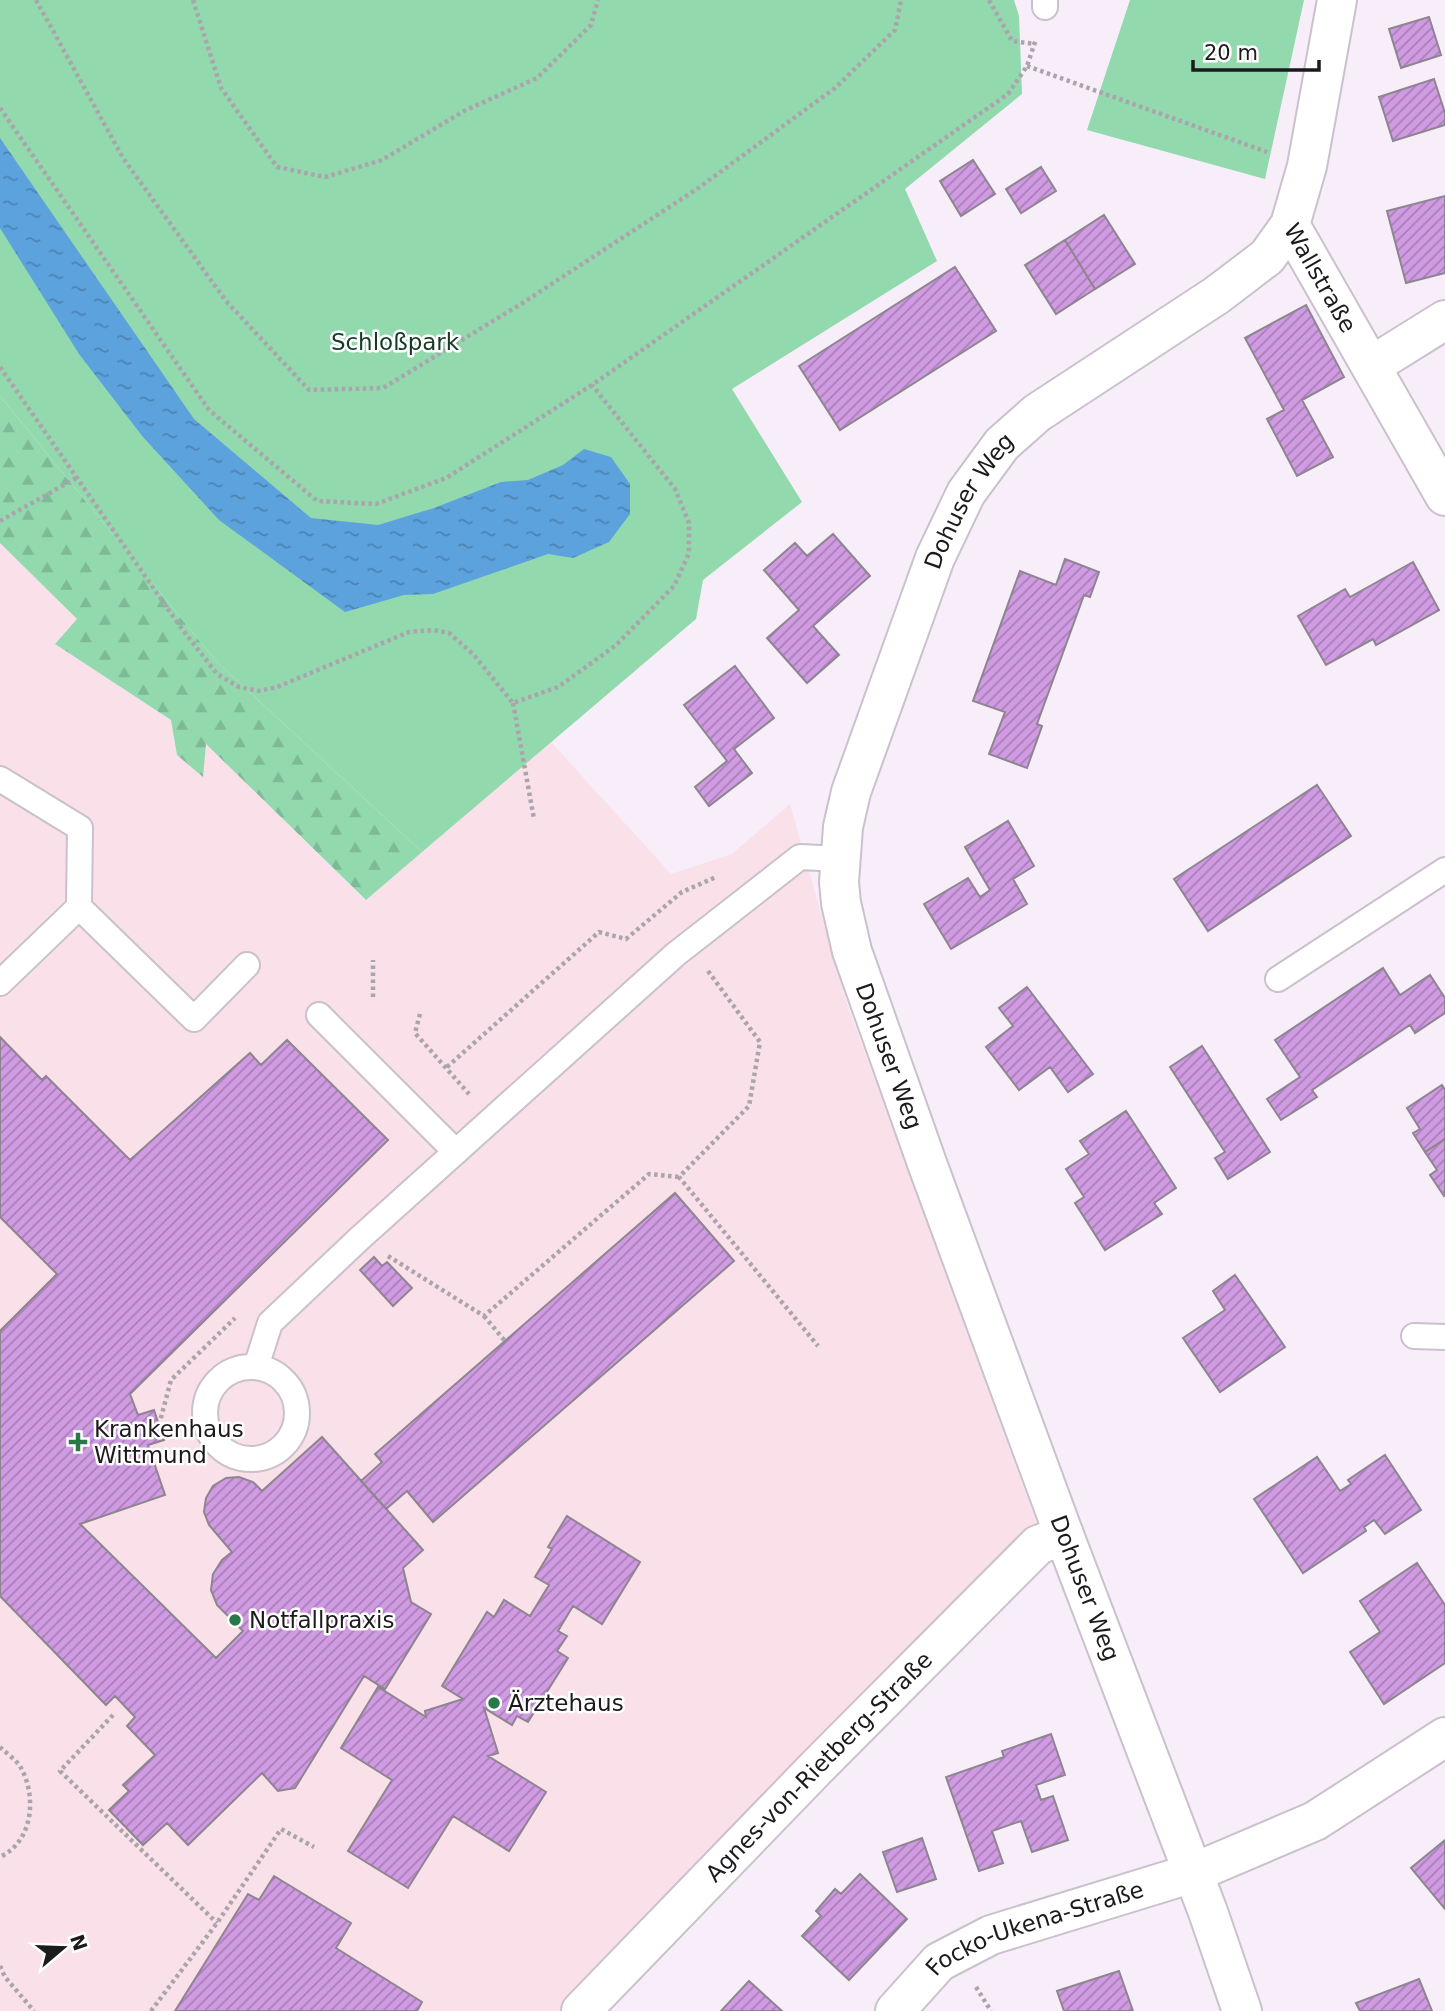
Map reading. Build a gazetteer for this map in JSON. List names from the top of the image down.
{
  "streets": {
    "street": [
      "Wallstraße",
      "Dohuser Weg",
      "Agnes-von-Rietberg-Straße",
      "Focko-Ukena-Straße"
    ]
  },
  "crossings": [
    ["Wallstraße", "Dohuser Weg"],
    ["Dohuser Weg", "Agnes-von-Rietberg-Straße"],
    ["Dohuser Weg", "Focko-Ukena-Straße"]
  ],
  "parks": ["Schloßpark"],
  "places": {
    "health": ["Krankenhaus Wittmund"],
    "other": ["Notfallpraxis", "Ärztehaus"]
  },
  "scale_bar": "20 m",
  "north": "right"
}
